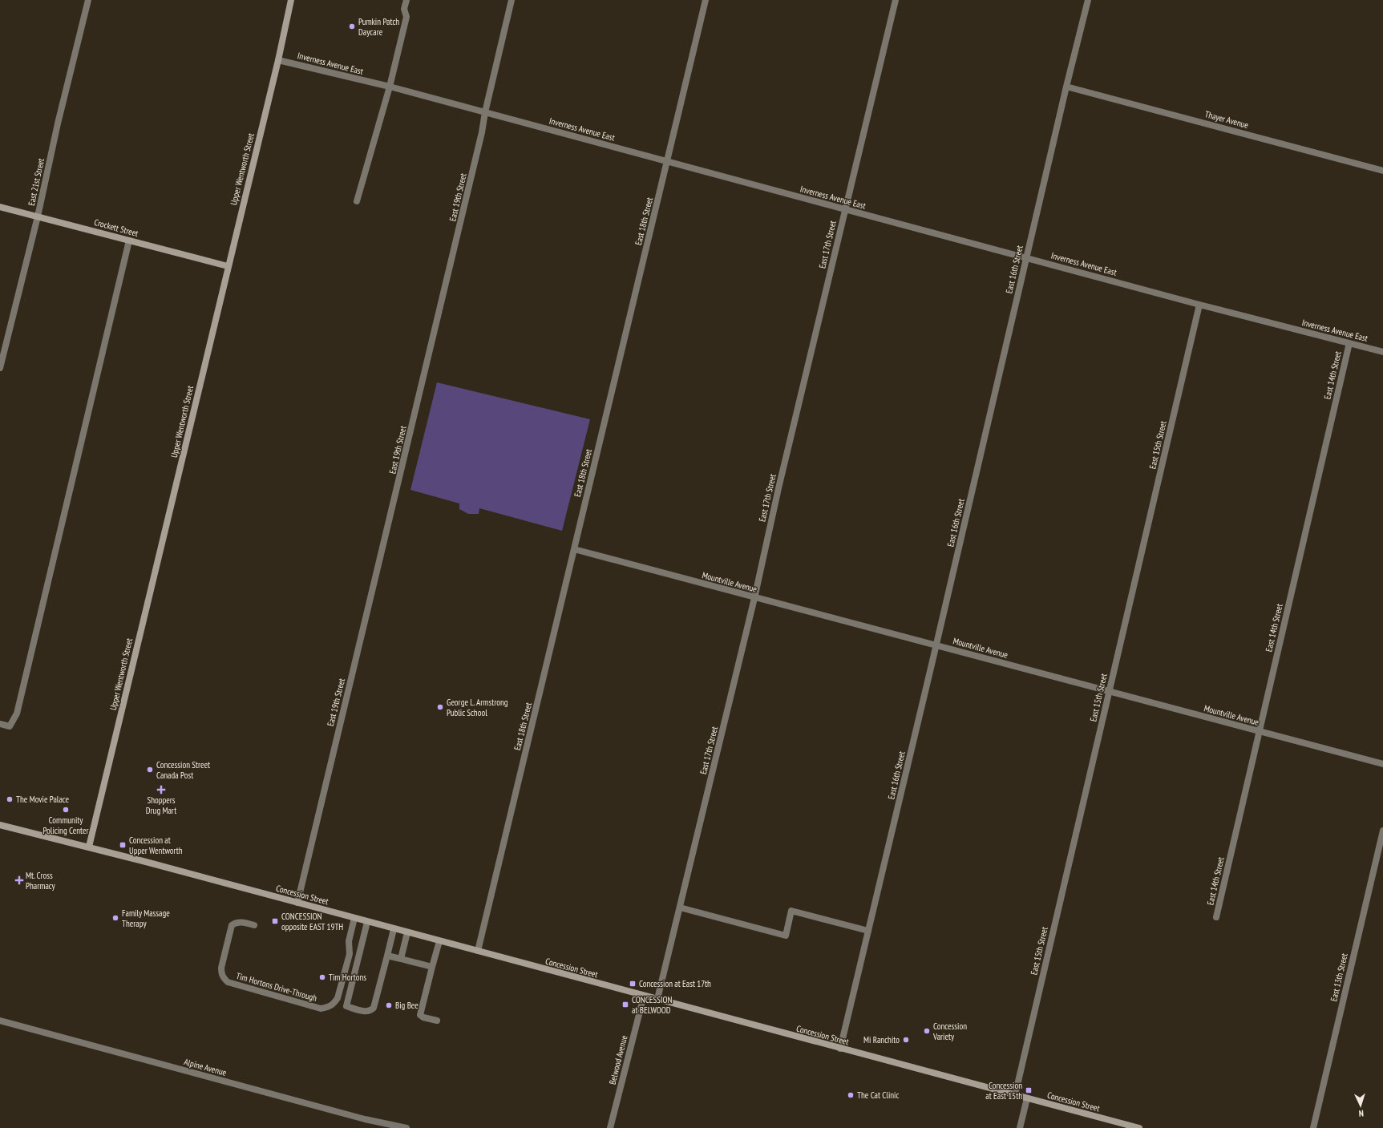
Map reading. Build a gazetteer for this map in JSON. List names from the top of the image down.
{
  "streets": {
    "main road": ["Upper Wentworth Street", "Crockett Street", "Concession Street"],
    "street": [
      "Inverness Avenue East",
      "Thayer Avenue",
      "East 21st Street",
      "East 19th Street",
      "East 18th Street",
      "East 17th Street",
      "East 16th Street",
      "East 14th Street",
      "East 15th Street",
      "Mountville Avenue",
      "East 13th Street",
      "Tim Hortons Drive-Through",
      "Belwood Avenue",
      "Alpine Avenue"
    ]
  },
  "crossings": [
    ["Inverness Avenue East", "Upper Wentworth Street"],
    ["Inverness Avenue East", "East 19th Street"],
    ["Inverness Avenue East", "East 18th Street"],
    ["Inverness Avenue East", "East 17th Street"],
    ["Inverness Avenue East", "East 16th Street"],
    ["Inverness Avenue East", "East 14th Street"],
    ["Inverness Avenue East", "East 15th Street"],
    ["Thayer Avenue", "East 16th Street"],
    ["Upper Wentworth Street", "Crockett Street"],
    ["Upper Wentworth Street", "Concession Street"],
    ["East 21st Street", "Crockett Street"],
    ["East 19th Street", "Concession Street"],
    ["East 18th Street", "Mountville Avenue"],
    ["East 18th Street", "Concession Street"],
    ["East 17th Street", "Mountville Avenue"],
    ["East 17th Street", "Concession Street"],
    ["East 16th Street", "Mountville Avenue"],
    ["East 16th Street", "Concession Street"],
    ["East 14th Street", "Mountville Avenue"],
    ["East 15th Street", "Mountville Avenue"],
    ["East 15th Street", "Concession Street"],
    ["Concession Street", "Tim Hortons Drive-Through"],
    ["Concession Street", "Belwood Avenue"]
  ],
  "places": {
    "other": [
      "Pumkin Patch Daycare",
      "George L. Armstrong Public School",
      "Concession Street Canada Post",
      "The Movie Palace",
      "Community Policing Center",
      "Family Massage Therapy",
      "Tim Hortons",
      "Big Bee",
      "Concession Variety",
      "Mi Ranchito",
      "The Cat Clinic"
    ],
    "health": ["Shoppers Drug Mart", "Mt. Cross Pharmacy"],
    "transit": [
      "Concession at Upper Wentworth",
      "CONCESSION opposite EAST 19TH",
      "Concession at East 17th",
      "CONCESSION at BELWOOD",
      "Concession at East 15th"
    ]
  },
  "north": "bottom"
}
